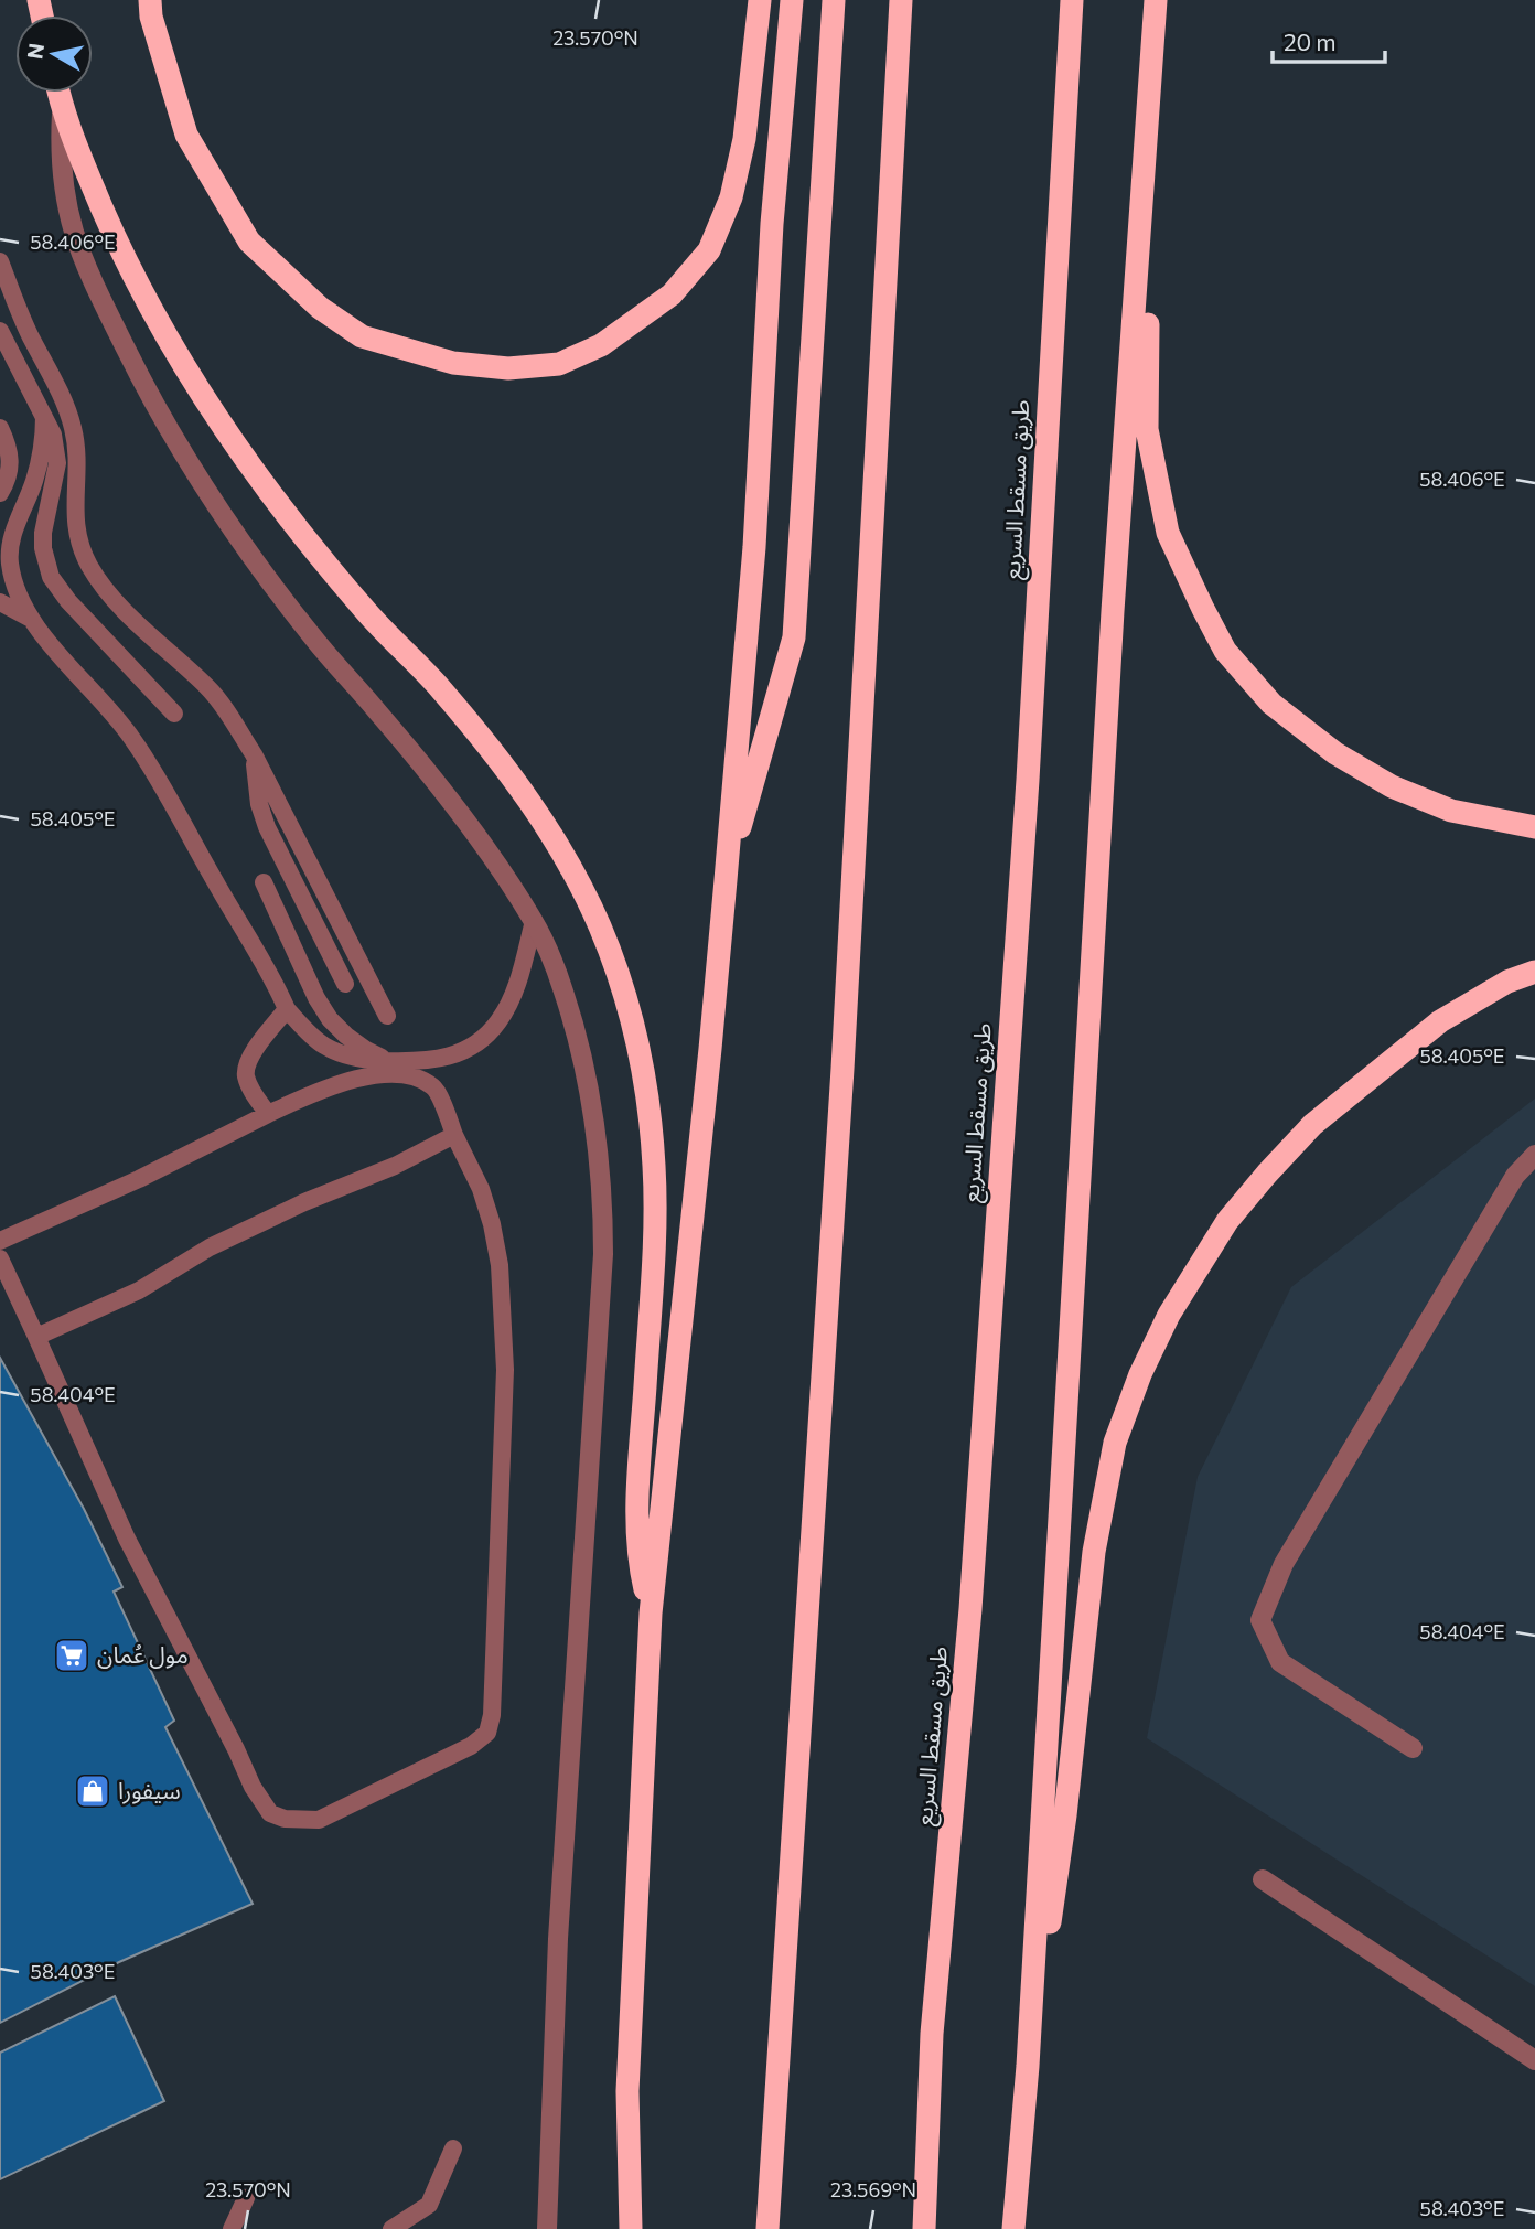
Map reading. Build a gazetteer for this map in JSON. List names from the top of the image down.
{
  "streets": {
    "highway": ["طريق مسقط السريع"]
  },
  "places": {
    "supermarket": ["مول عُمان"],
    "shop": ["سيفورا"]
  },
  "scale_bar": "20 m",
  "north": "left",
  "coordinates": [
    "23.570°N",
    "58.406°E",
    "58.405°E",
    "58.404°E",
    "58.403°E",
    "23.569°N"
  ]
}
